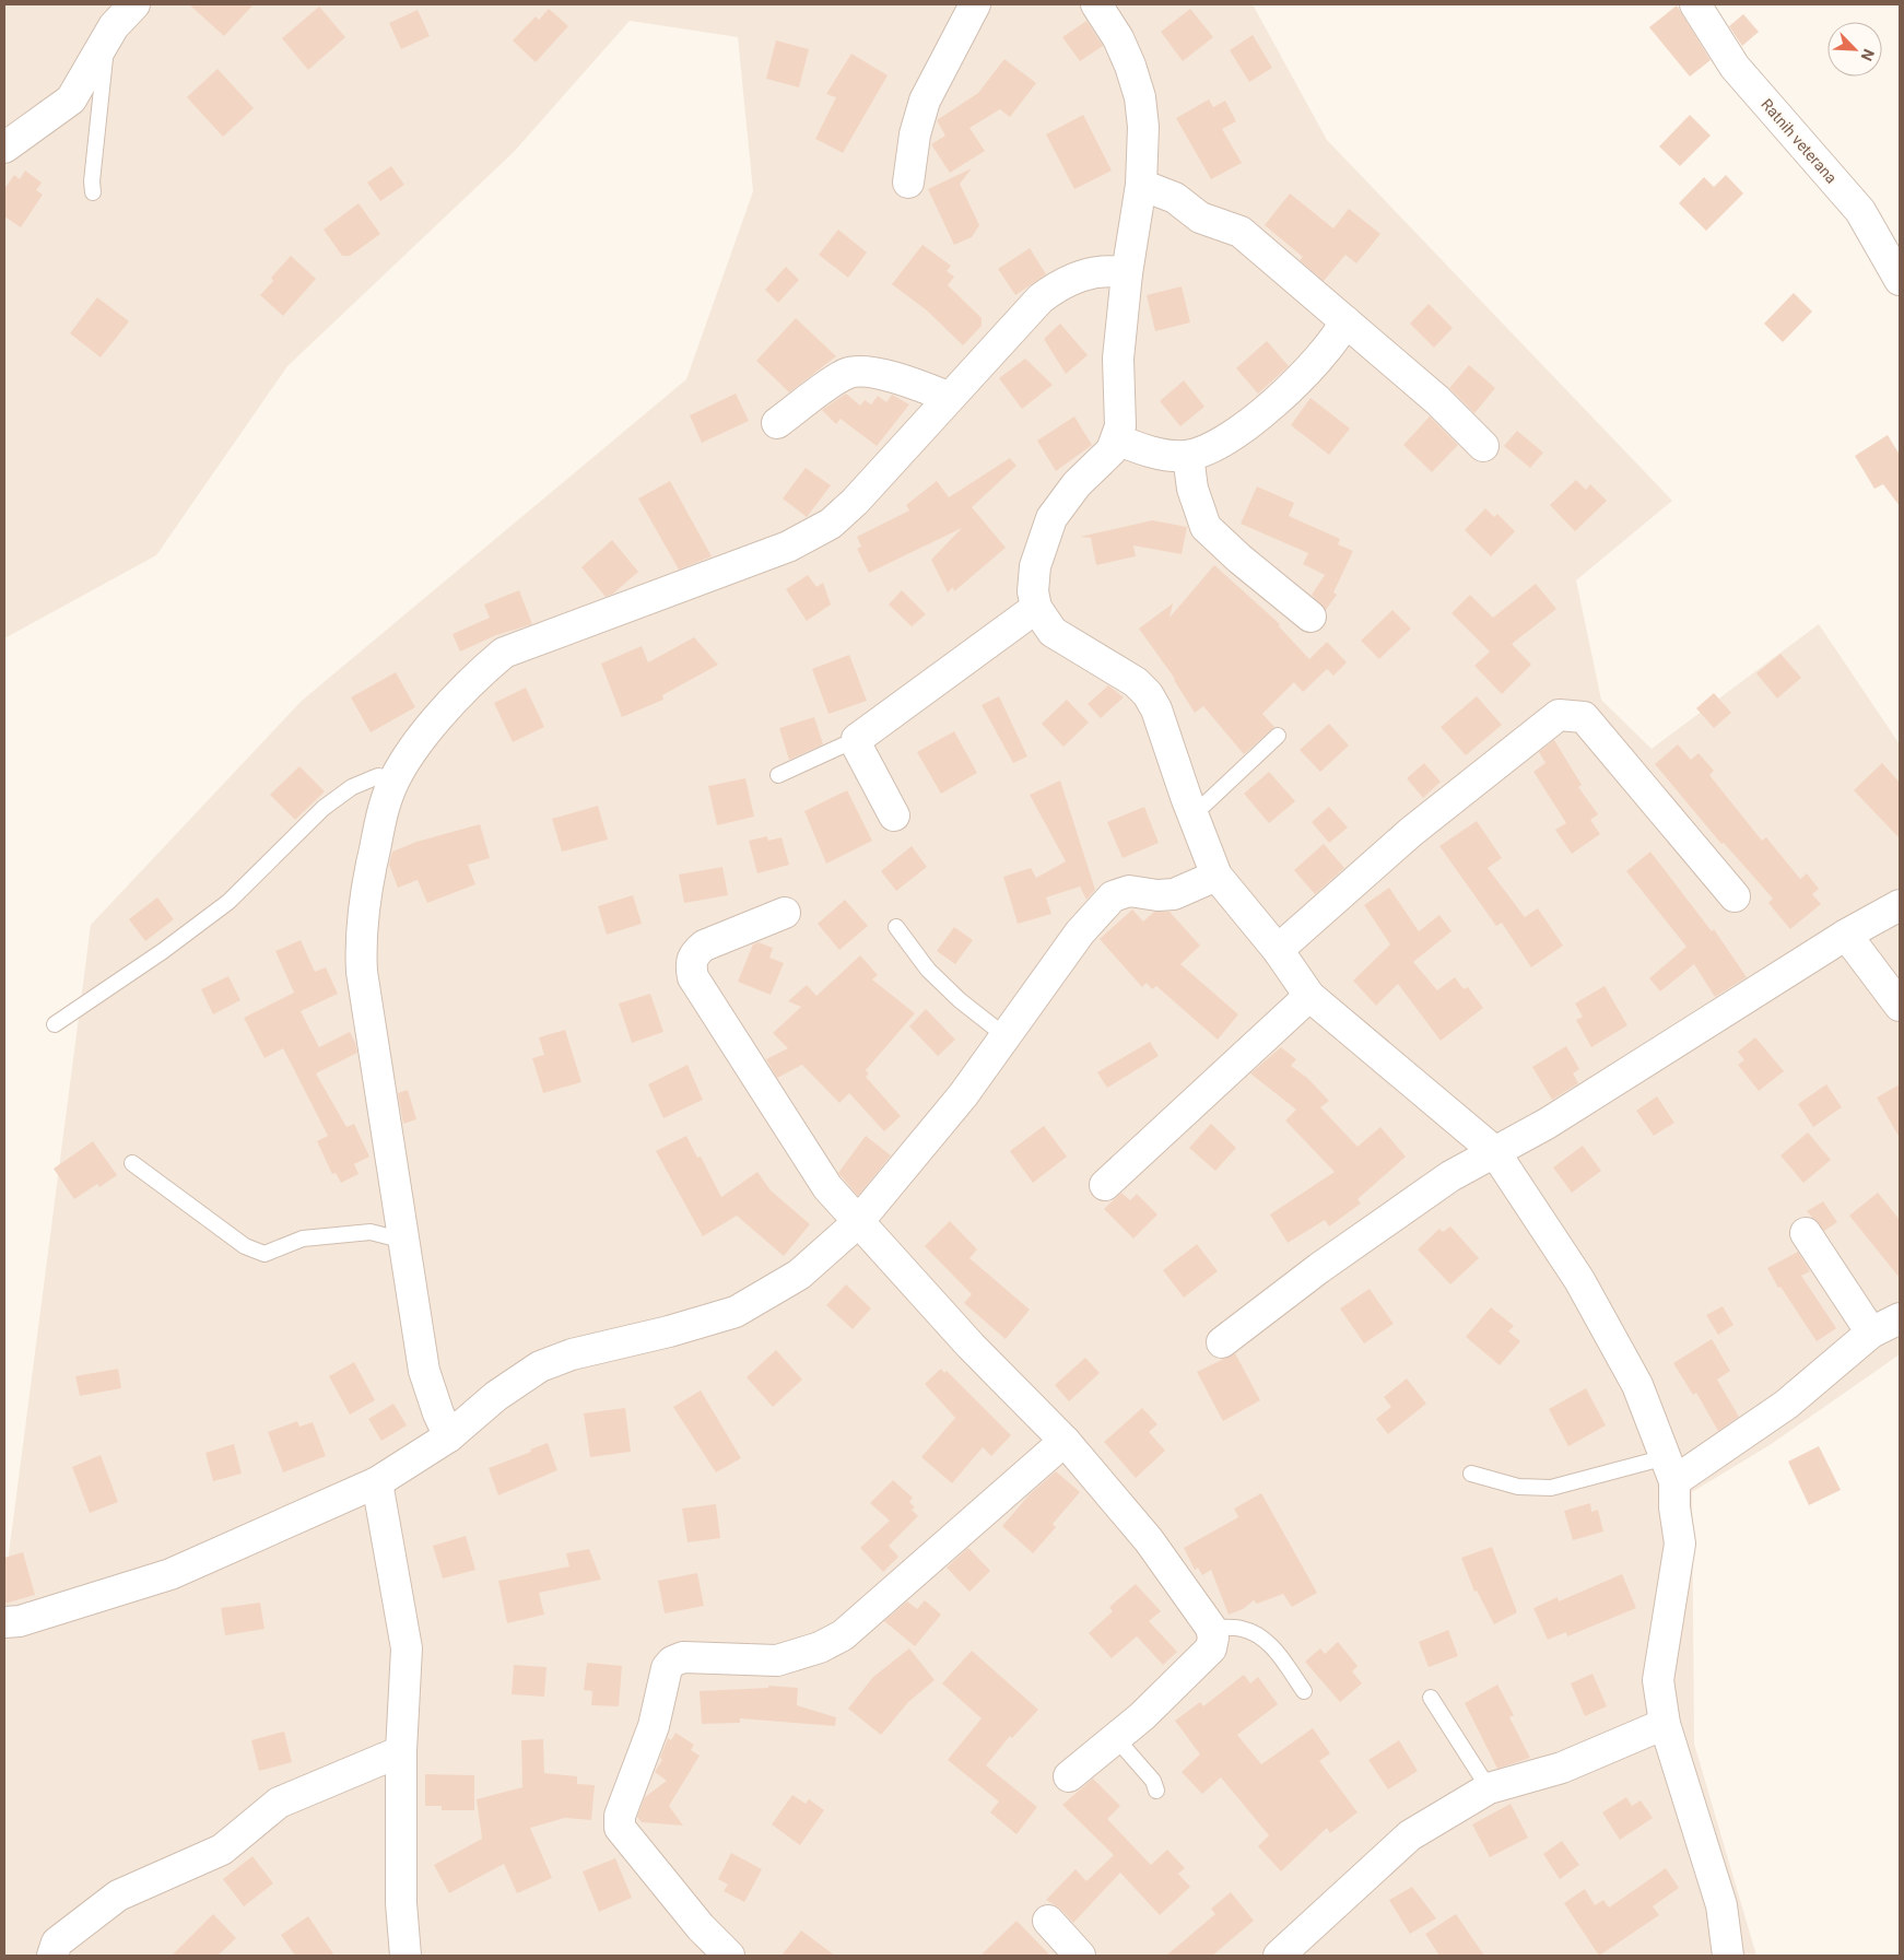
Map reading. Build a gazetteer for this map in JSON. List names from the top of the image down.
{
  "streets": {
    "street": ["Ratnih veterana"]
  },
  "north": "bottom right"
}
